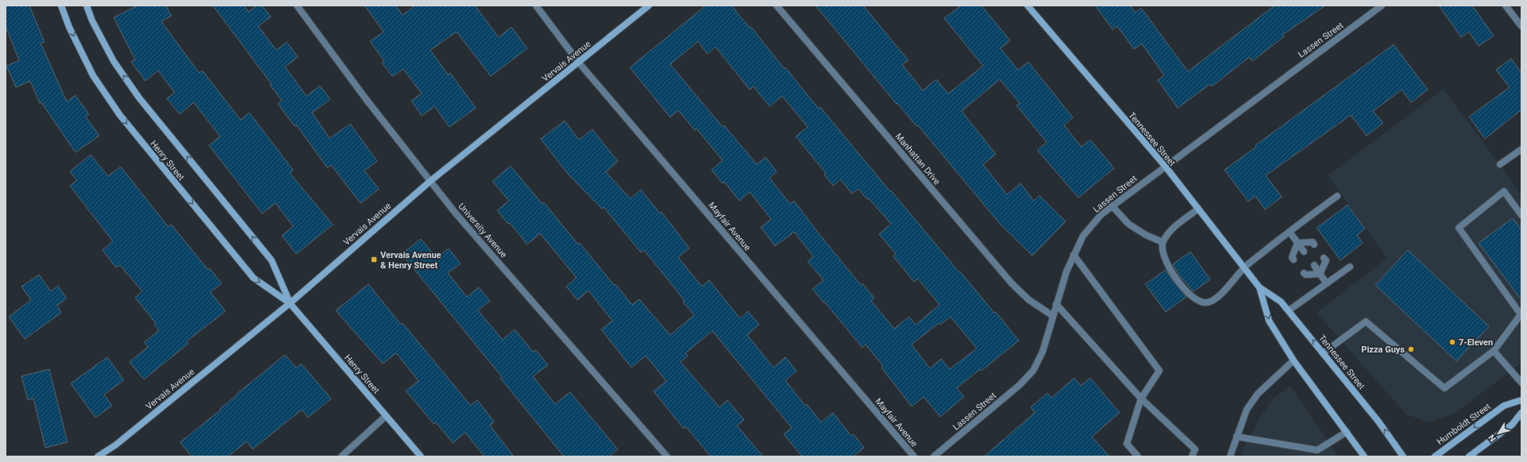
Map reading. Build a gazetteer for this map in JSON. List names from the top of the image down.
{
  "streets": {
    "street": [
      "Lassen Street",
      "Vervais Avenue",
      "Tennessee Street",
      "Manhattan Drive",
      "Henry Street",
      "Mayfair Avenue",
      "University Avenue",
      "Humboldt Street"
    ]
  },
  "crossings": [
    ["Lassen Street", "Tennessee Street"],
    ["Lassen Street", "Manhattan Drive"],
    ["Vervais Avenue", "Henry Street"],
    ["Vervais Avenue", "Mayfair Avenue"],
    ["Vervais Avenue", "University Avenue"]
  ],
  "places": {
    "transit": ["Vervais Avenue & Henry Street"],
    "other": ["7-Eleven", "Pizza Guys"]
  },
  "north": "bottom left"
}
